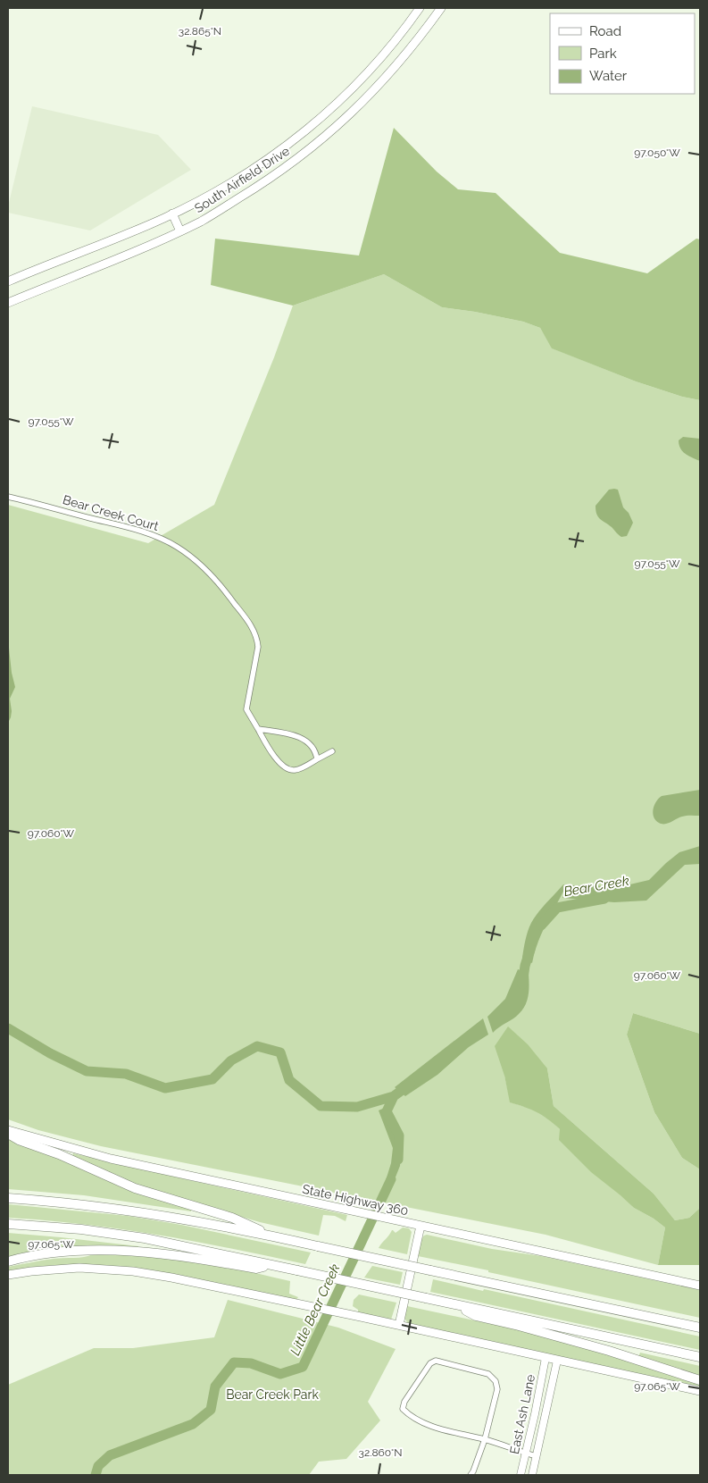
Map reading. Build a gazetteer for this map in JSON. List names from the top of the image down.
{
  "streets": {
    "main road": ["South Airfield Drive", "State Highway 360"],
    "street": ["Bear Creek Court", "East Ash Lane"]
  },
  "water": ["Bear Creek", "Little Bear Creek"],
  "parks": ["Bear Creek Park"],
  "legend": ["Road", "Park", "Water"],
  "coordinates": [
    "32.865°N",
    "97.050°W",
    "97.055°W",
    "97.060°W",
    "97.065°W",
    "32.860°N"
  ]
}
